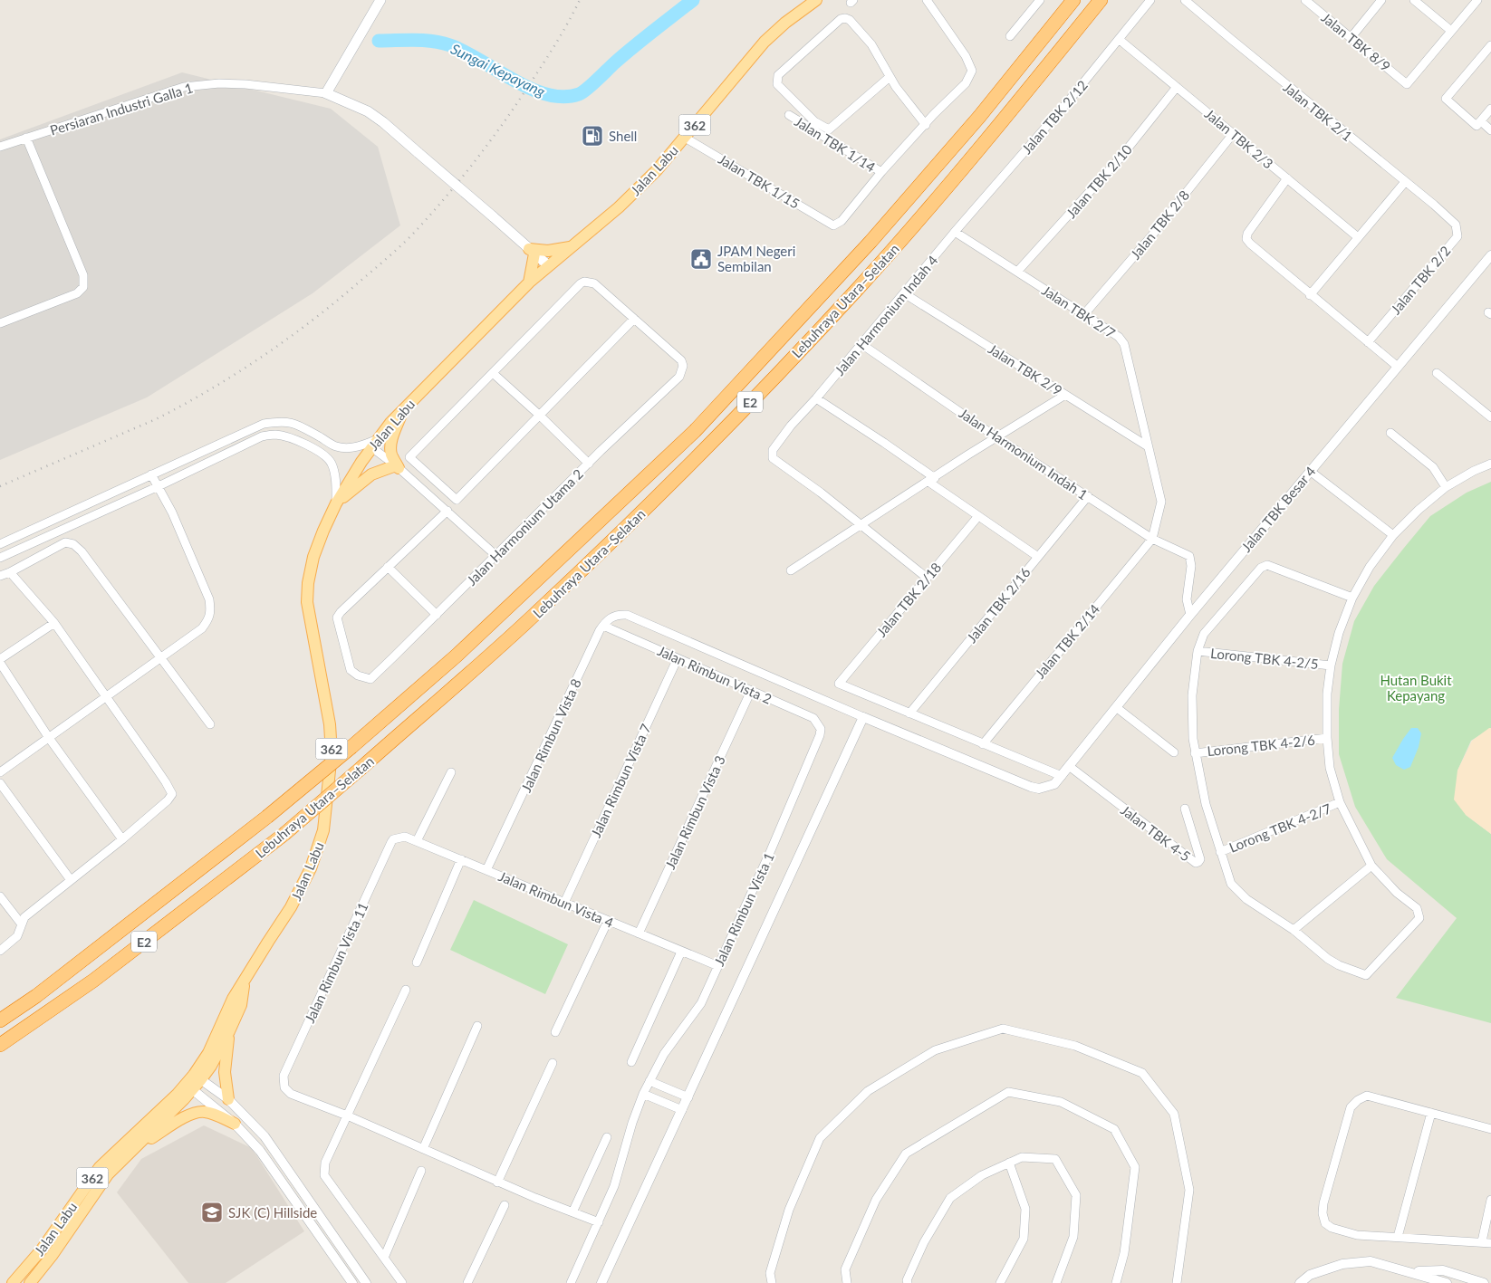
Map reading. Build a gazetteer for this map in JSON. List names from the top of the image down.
{
  "streets": {
    "highway": ["Lebuhraya Utara–Selatan", "E2"],
    "main road": ["362", "Jalan Labu"],
    "street": [
      "Jalan TBK 8/9",
      "Persiaran Industri Galla 1",
      "Jalan TBK 2/1",
      "Jalan TBK 2/12",
      "Jalan TBK 2/3",
      "Jalan TBK 1/14",
      "Jalan TBK 1/15",
      "Jalan TBK 2/10",
      "Jalan TBK 2/8",
      "Jalan TBK 2/2",
      "Jalan TBK 2/7",
      "Jalan Harmonium Indah 4",
      "Jalan TBK 2/9",
      "Jalan Harmonium Indah 1",
      "Jalan TBK Besar 4",
      "Jalan Harmonium Utama 2",
      "Jalan TBK 2/18",
      "Jalan TBK 2/16",
      "Jalan TBK 2/14",
      "Lorong TBK 4-2/5",
      "Jalan Rimbun Vista 2",
      "Jalan Rimbun Vista 8",
      "Lorong TBK 4-2/6",
      "Jalan Rimbun Vista 7",
      "Jalan Rimbun Vista 3",
      "Lorong TBK 4-2/7",
      "Jalan TBK 4-5",
      "Jalan Rimbun Vista 4",
      "Jalan Rimbun Vista 1",
      "Jalan Rimbun Vista 11"
    ]
  },
  "crossings": [
    ["Jalan TBK 2/1", "Jalan TBK 2/2"],
    ["Jalan TBK 2/12", "Jalan TBK 2/3"],
    ["Jalan TBK 2/12", "Jalan TBK 2/7"],
    ["Jalan TBK 2/12", "Jalan Harmonium Indah 4"],
    ["Jalan TBK 2/3", "Jalan TBK 2/10"],
    ["Jalan TBK 2/3", "Jalan TBK 2/8"],
    ["Jalan TBK 1/14", "Jalan TBK 1/15"],
    ["Jalan Labu", "Jalan TBK 1/15"],
    ["Jalan TBK 2/10", "Jalan TBK 2/7"],
    ["Jalan TBK 2/8", "Jalan TBK 2/7"],
    ["Jalan TBK 2/7", "Jalan Harmonium Indah 4"],
    ["Jalan TBK 2/7", "Jalan TBK 2/9"],
    ["Jalan TBK 2/7", "Jalan Harmonium Indah 1"],
    ["Jalan TBK 2/7", "Jalan TBK 2/14"],
    ["Jalan Harmonium Indah 4", "Jalan TBK 2/9"],
    ["Jalan Harmonium Indah 4", "Jalan Harmonium Indah 1"],
    ["Jalan Harmonium Indah 1", "Jalan TBK Besar 4"],
    ["Jalan Harmonium Indah 1", "Jalan TBK 2/16"],
    ["Jalan Harmonium Indah 1", "Jalan TBK 2/14"],
    ["Jalan TBK Besar 4", "Jalan TBK 4-5"],
    ["Jalan TBK 2/18", "Jalan TBK 2/16"],
    ["Jalan Rimbun Vista 2", "Jalan Rimbun Vista 8"],
    ["Jalan Rimbun Vista 2", "Jalan Rimbun Vista 7"],
    ["Jalan Rimbun Vista 2", "Jalan Rimbun Vista 3"],
    ["Jalan Rimbun Vista 2", "Jalan Rimbun Vista 1"],
    ["Jalan Rimbun Vista 8", "Jalan Rimbun Vista 4"],
    ["Jalan Rimbun Vista 7", "Jalan Rimbun Vista 4"],
    ["Jalan Rimbun Vista 3", "Jalan Rimbun Vista 4"],
    ["Jalan Rimbun Vista 4", "Jalan Rimbun Vista 1"],
    ["Jalan Rimbun Vista 4", "Jalan Rimbun Vista 11"]
  ],
  "water": ["Sungai Kepayang"],
  "parks": ["Hutan Bukit Kepayang"],
  "places": {
    "fuel station": ["Shell"],
    "public building": ["JPAM Negeri Sembilan"],
    "school or university": ["SJK (C) Hillside"]
  }
}
